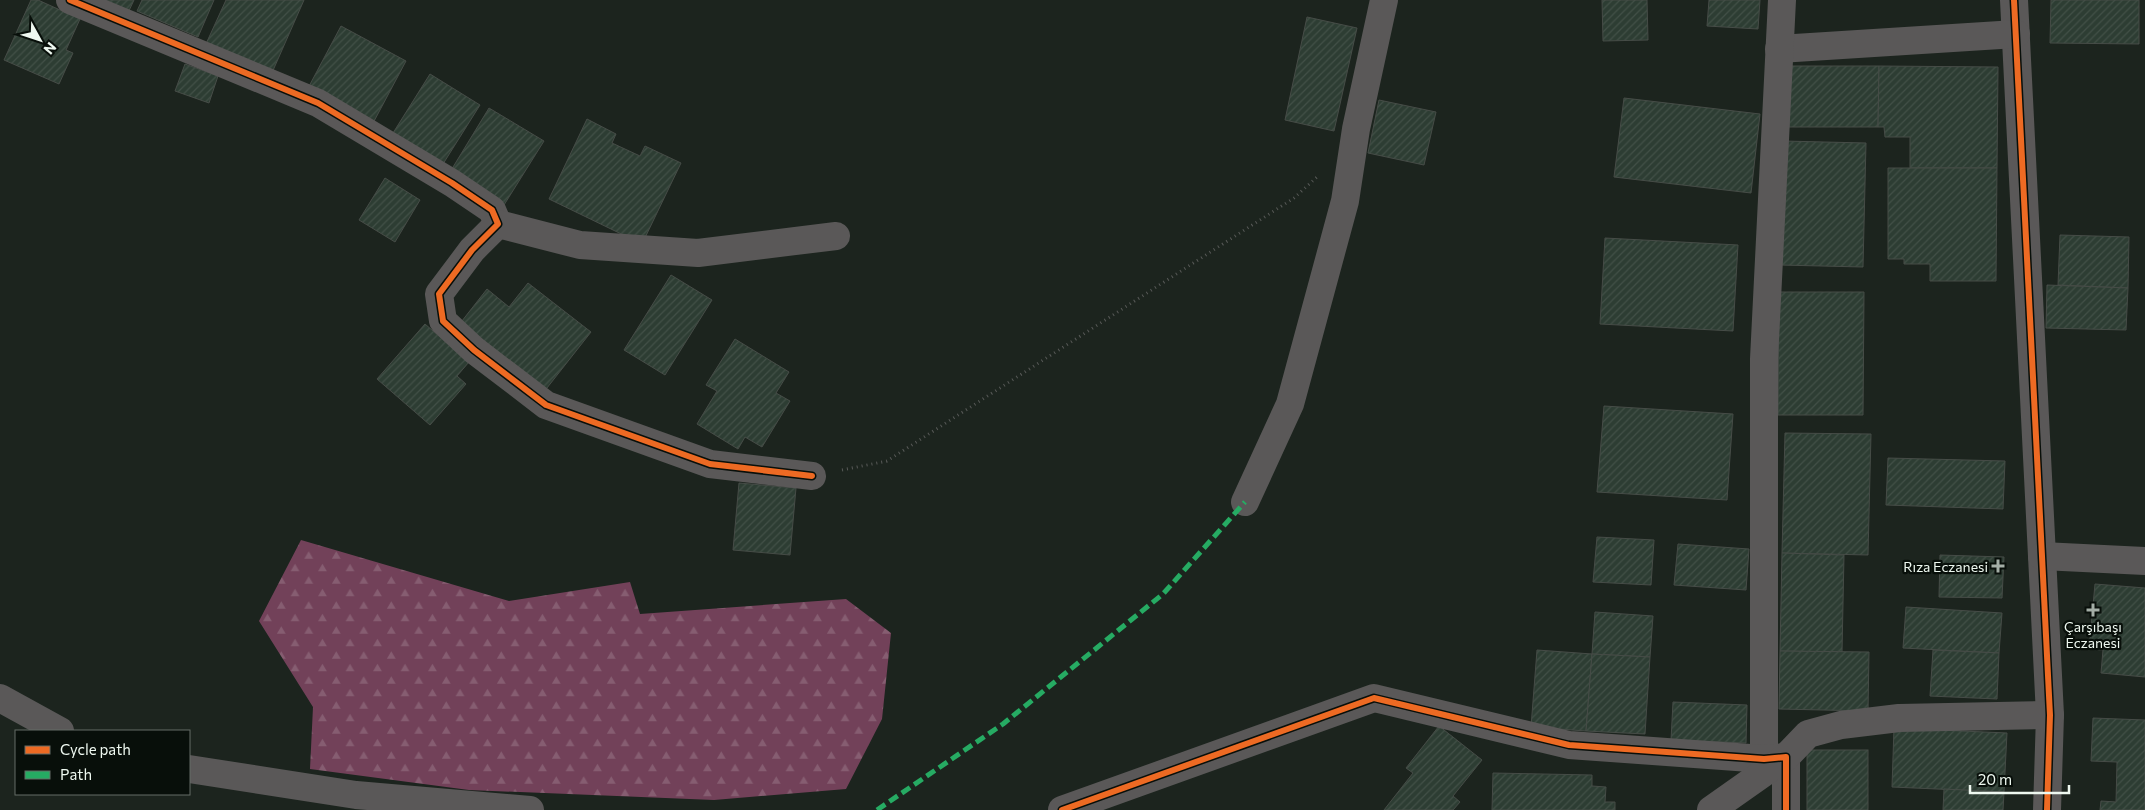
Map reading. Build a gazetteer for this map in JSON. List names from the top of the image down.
{
  "places": {
    "health": ["Rıza Eczanesi", "Çarşıbaşı Eczanesi"]
  },
  "legend": ["Cycle path", "Path"],
  "scale_bar": "20 m",
  "north": "bottom right"
}
